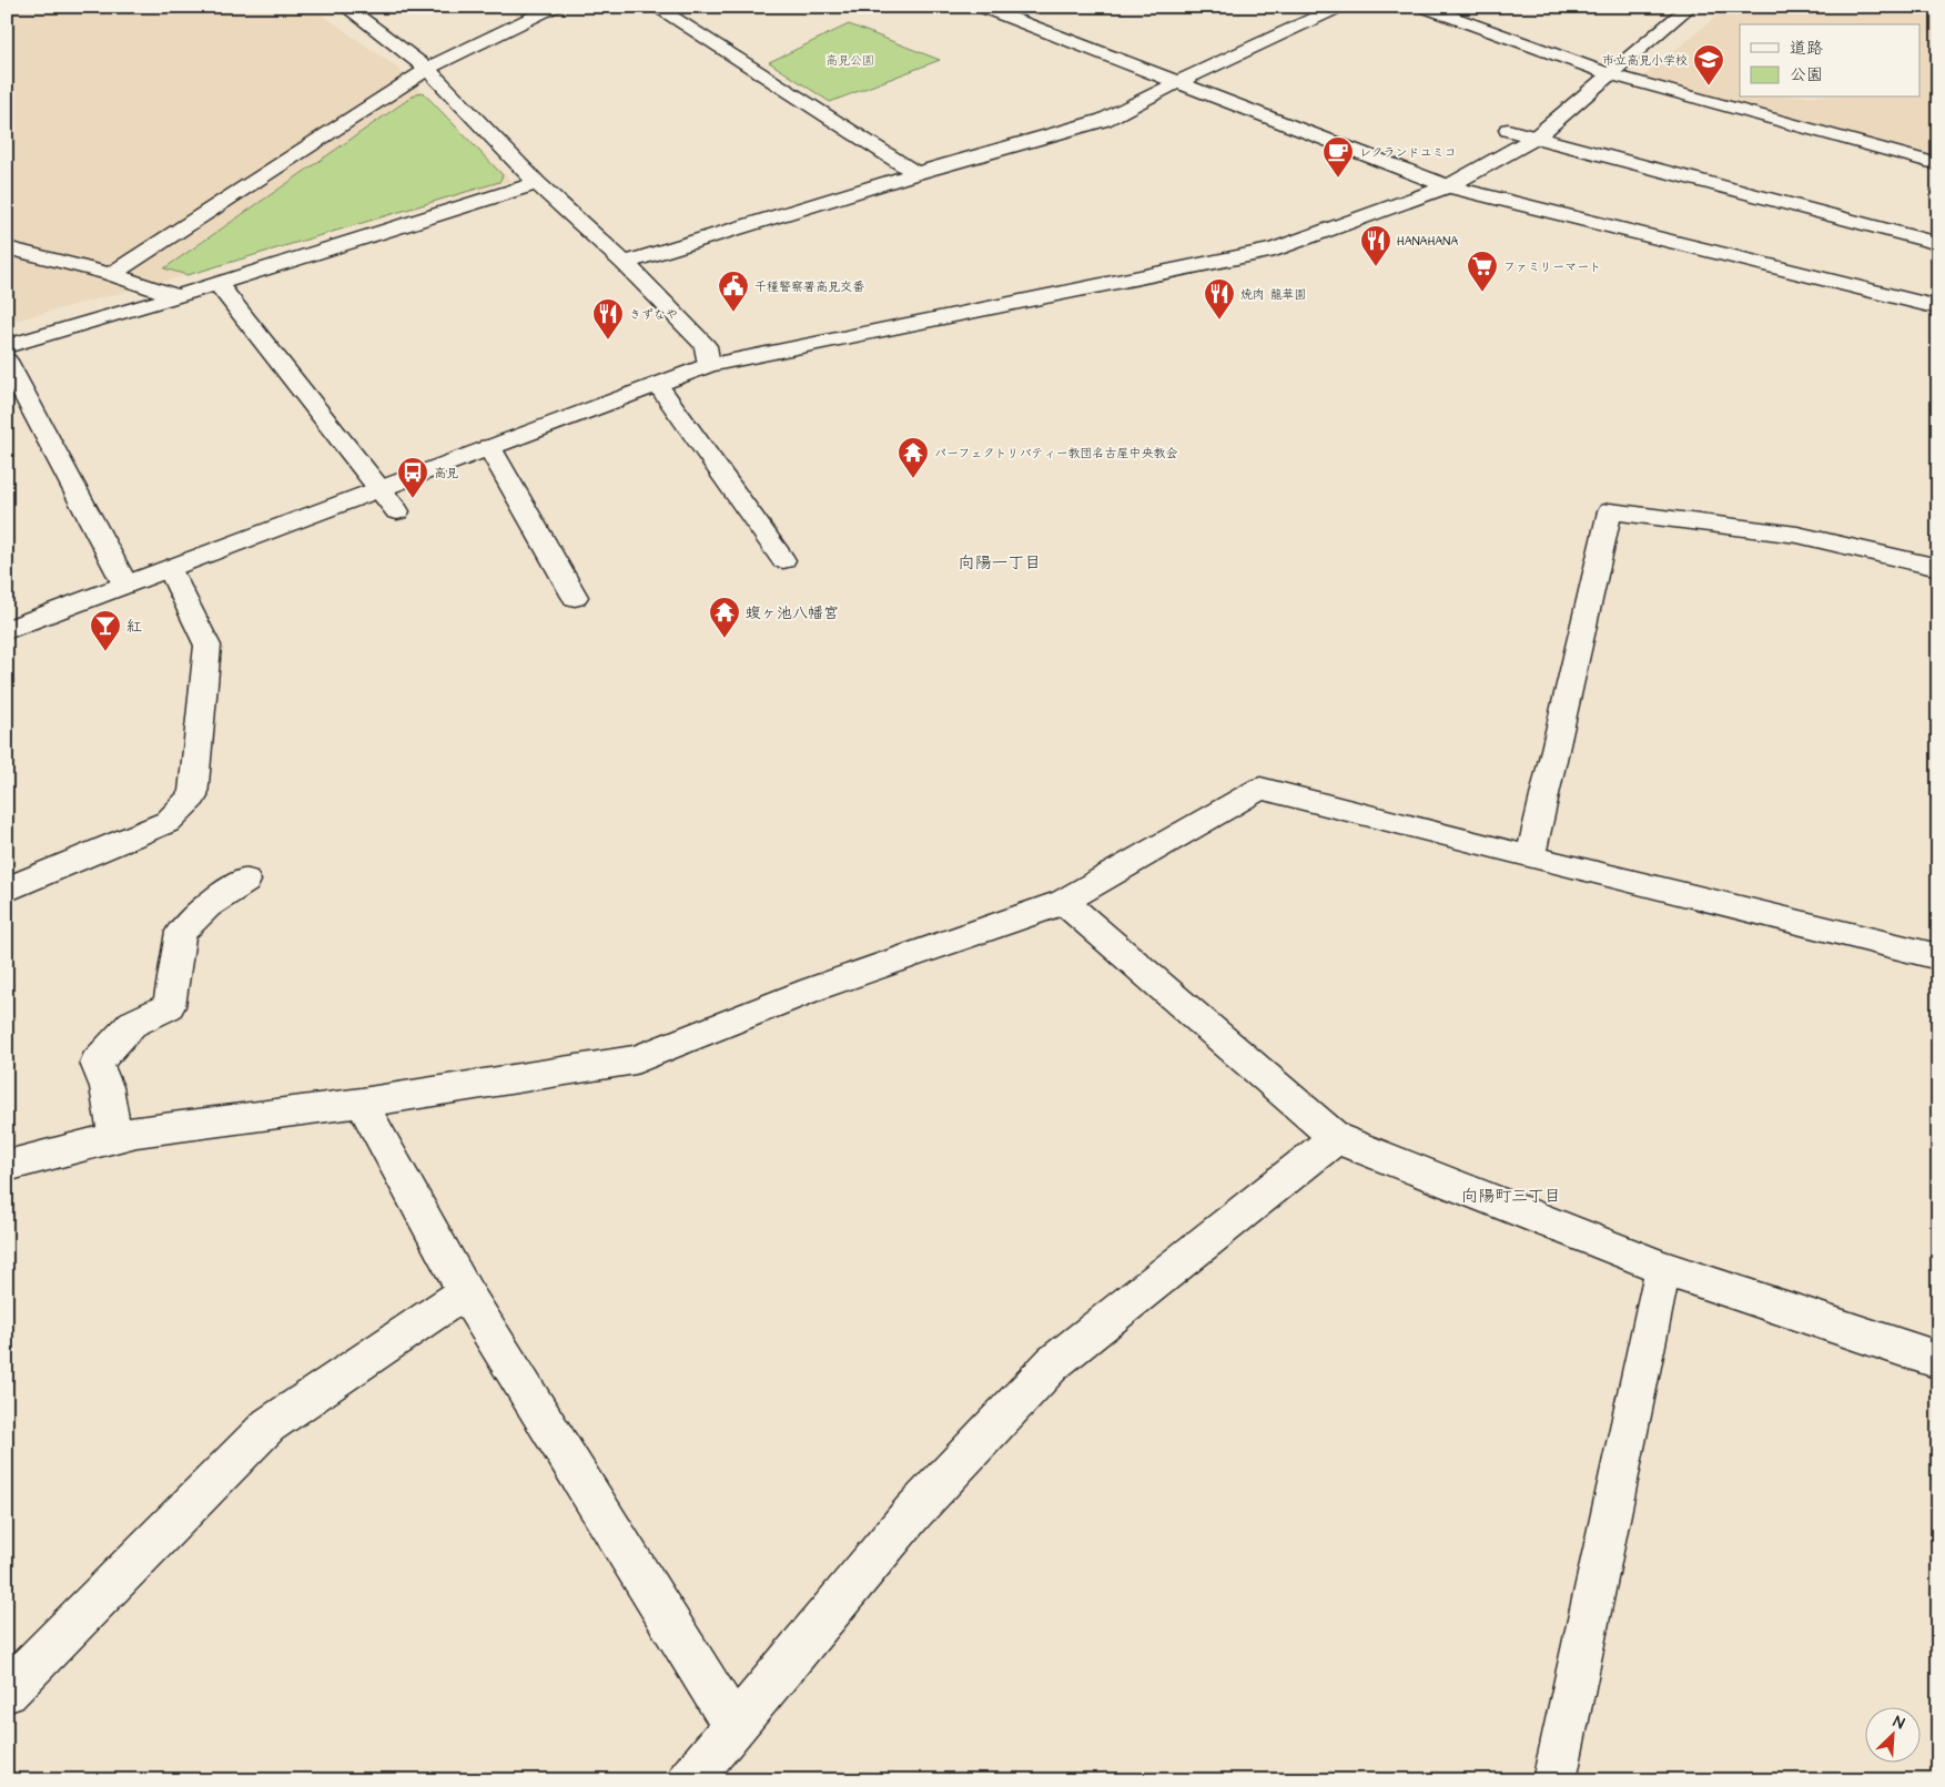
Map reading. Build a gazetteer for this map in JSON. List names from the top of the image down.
{
  "districts": ["向陽一丁目", "向陽町三丁目"],
  "parks": ["高見公園"],
  "places": {
    "school or university": ["市立高見小学校"],
    "cafe": ["レクランドユミコ"],
    "restaurant": ["HANAHANA", "焼肉 龍華園", "きずなや"],
    "supermarket": ["ファミリーマート"],
    "public building": ["千種警察署高見交番"],
    "temple": ["パーフェクトリバティー教団名古屋中央教会", "蝮ヶ池八幡宮"],
    "bus stop": ["高見"],
    "bar": ["紅"]
  },
  "legend": ["道路", "公園"],
  "north": "top right"
}
